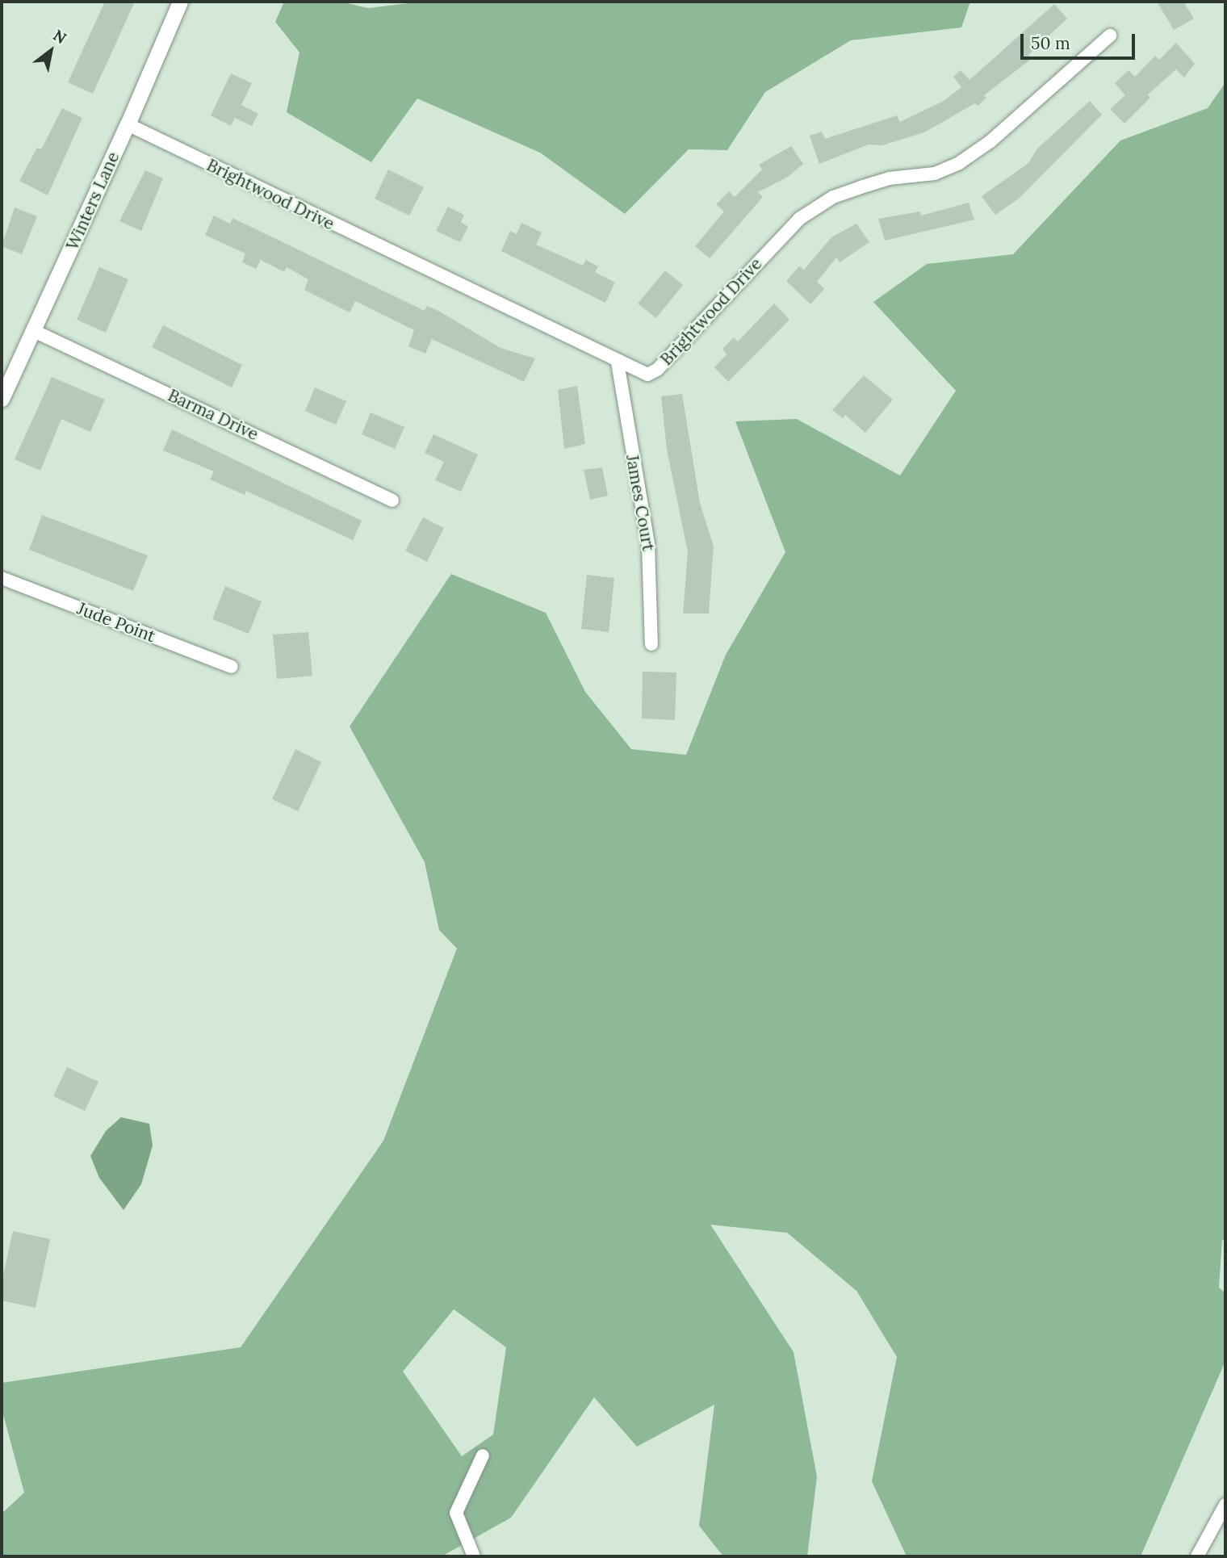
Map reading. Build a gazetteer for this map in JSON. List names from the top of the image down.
{
  "streets": {
    "street": [
      "Brightwood Drive",
      "Winters Lane",
      "Barma Drive",
      "James Court",
      "Jude Point"
    ]
  },
  "crossings": [
    ["Brightwood Drive", "Winters Lane"],
    ["Brightwood Drive", "James Court"],
    ["Winters Lane", "Barma Drive"]
  ],
  "scale_bar": "50 m",
  "north": "top right"
}
